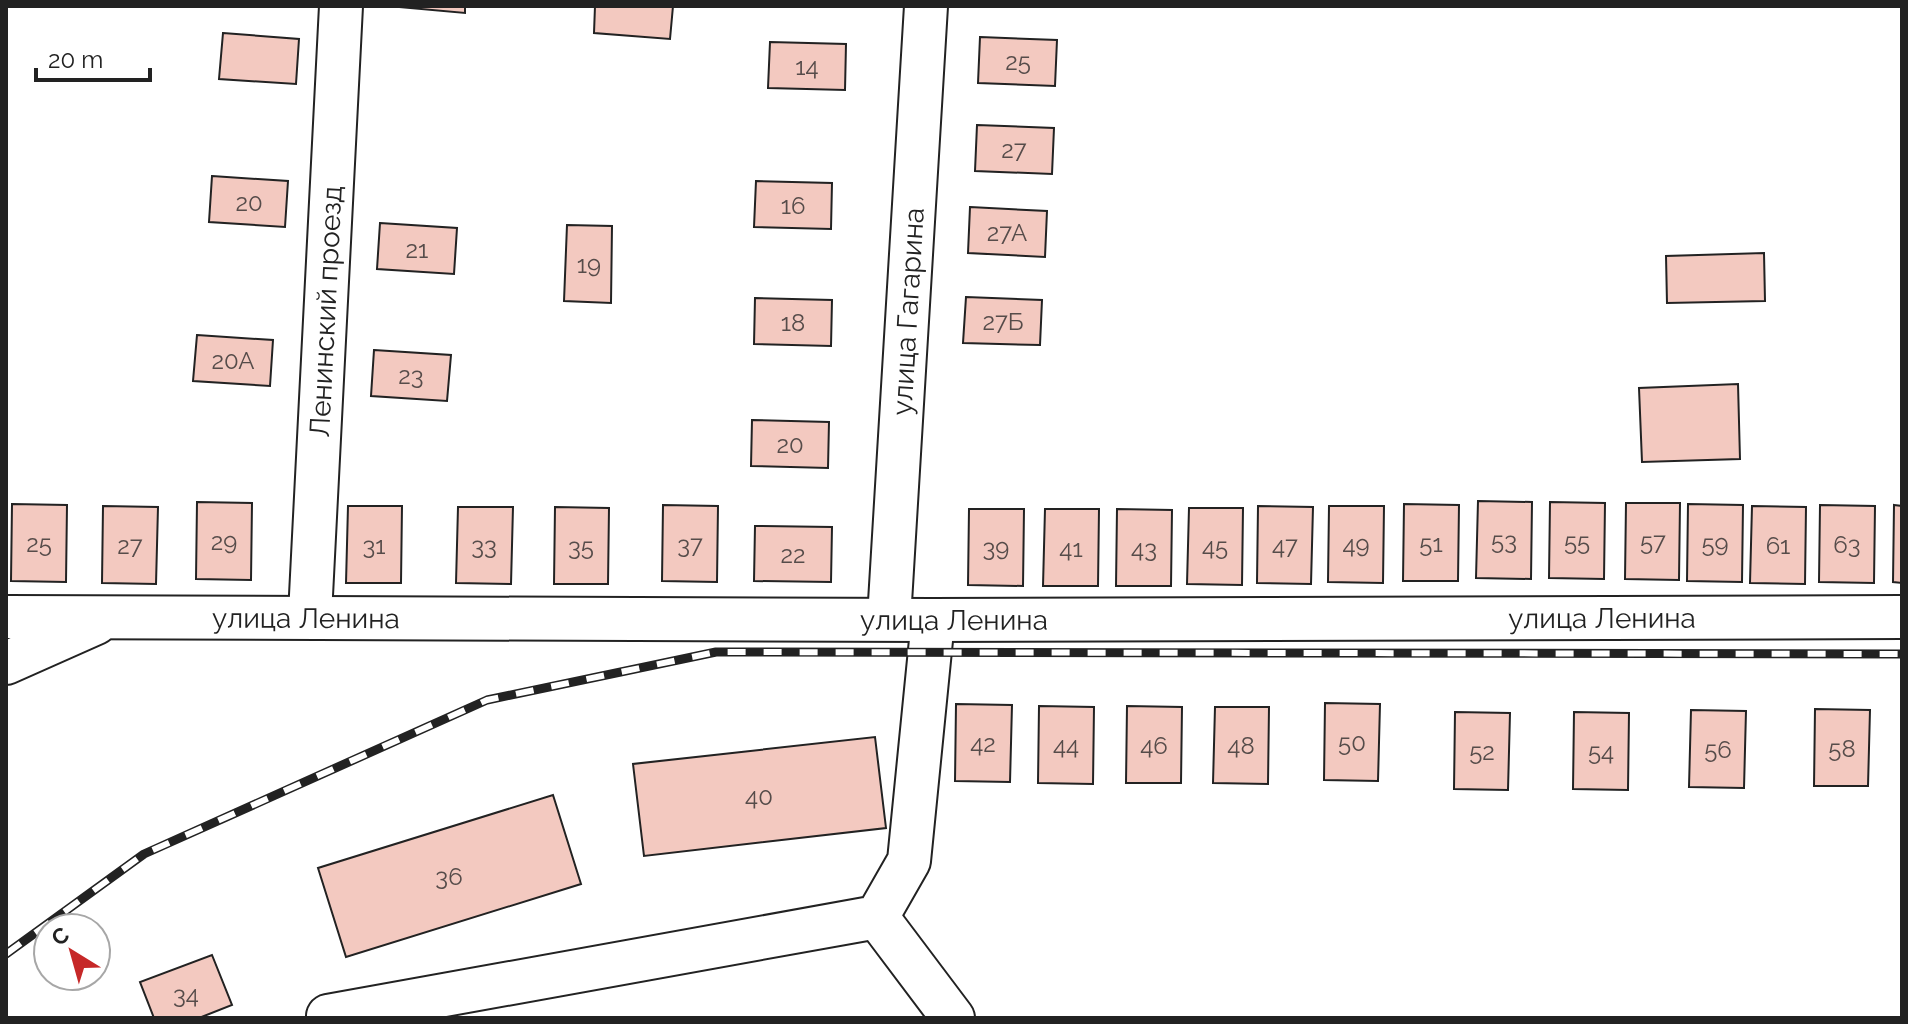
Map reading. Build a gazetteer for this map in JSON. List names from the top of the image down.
{
  "streets": {
    "street": ["Ленинский проезд", "улица Гагарина", "улица Ленина"]
  },
  "crossings": [
    ["Ленинский проезд", "улица Ленина"],
    ["улица Гагарина", "улица Ленина"]
  ],
  "house_numbers": [
    "25",
    "14",
    "27",
    "20",
    "16",
    "27А",
    "21",
    "19",
    "27Б",
    "18",
    "20А",
    "23",
    "20",
    "53",
    "29",
    "55",
    "57",
    "25",
    "51",
    "59",
    "37",
    "49",
    "63",
    "27",
    "31",
    "33",
    "47",
    "61",
    "35",
    "45",
    "39",
    "41",
    "43",
    "22",
    "50",
    "42",
    "44",
    "46",
    "48",
    "58",
    "56",
    "52",
    "54",
    "40",
    "36",
    "34"
  ],
  "scale_bar": "20 m",
  "north": "top left"
}
